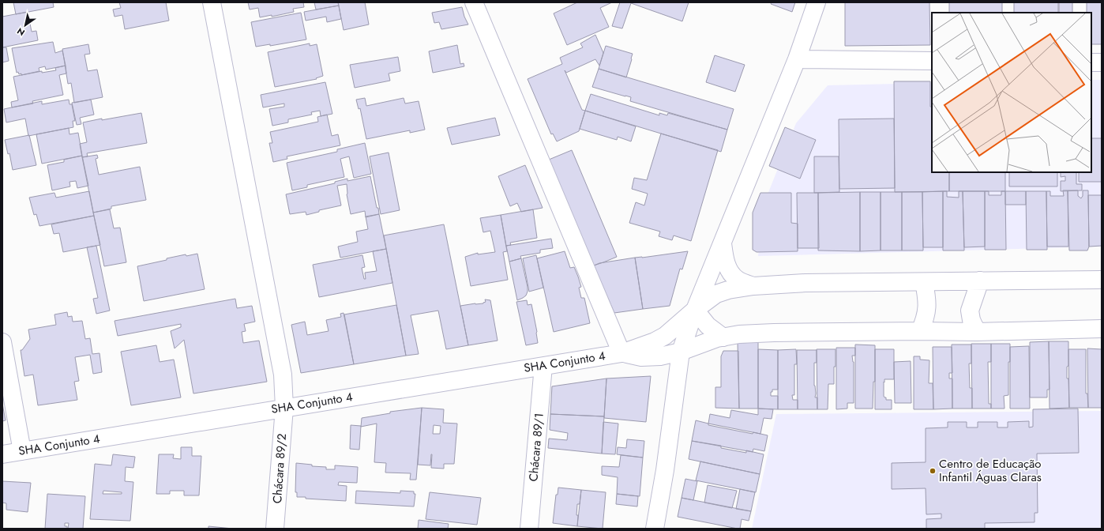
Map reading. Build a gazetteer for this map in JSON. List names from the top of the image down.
{
  "streets": {
    "street": ["SHA Conjunto 4", "Chácara 89/1", "Chácara 89/2"]
  },
  "crossings": [
    ["SHA Conjunto 4", "Chácara 89/1"],
    ["SHA Conjunto 4", "Chácara 89/2"]
  ],
  "places": ["Centro de Educação Infantil Águas Claras"],
  "north": "bottom left"
}
